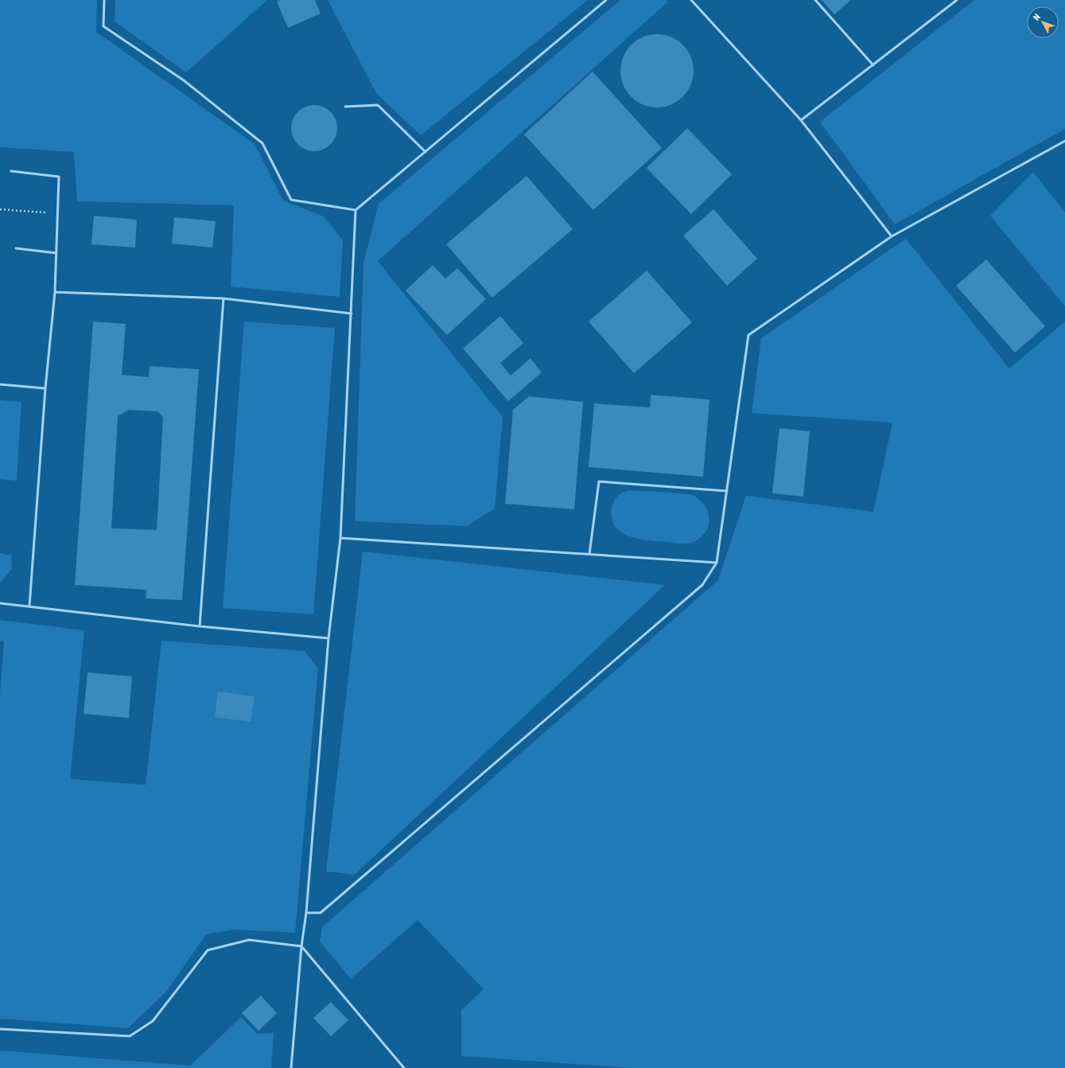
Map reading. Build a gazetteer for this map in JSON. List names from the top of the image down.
{
  "north": "top left"
}
